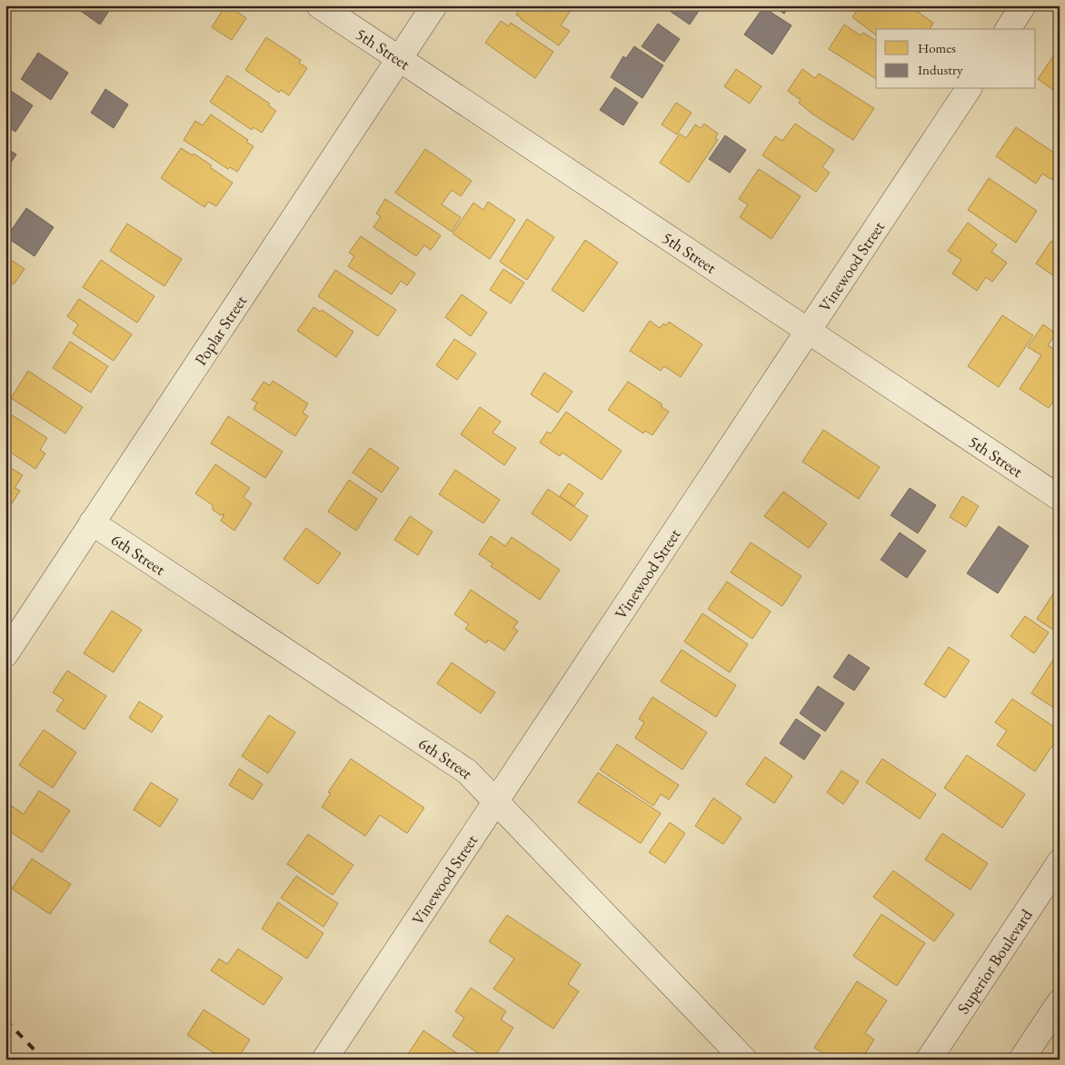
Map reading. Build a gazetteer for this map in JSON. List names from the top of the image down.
{
  "streets": {
    "street": [
      "5th Street",
      "Vinewood Street",
      "Poplar Street",
      "6th Street",
      "Superior Boulevard"
    ]
  },
  "crossings": [
    ["5th Street", "Vinewood Street"],
    ["5th Street", "Poplar Street"],
    ["Vinewood Street", "6th Street"],
    ["Poplar Street", "6th Street"]
  ],
  "legend": ["Homes", "Industry"]
}
